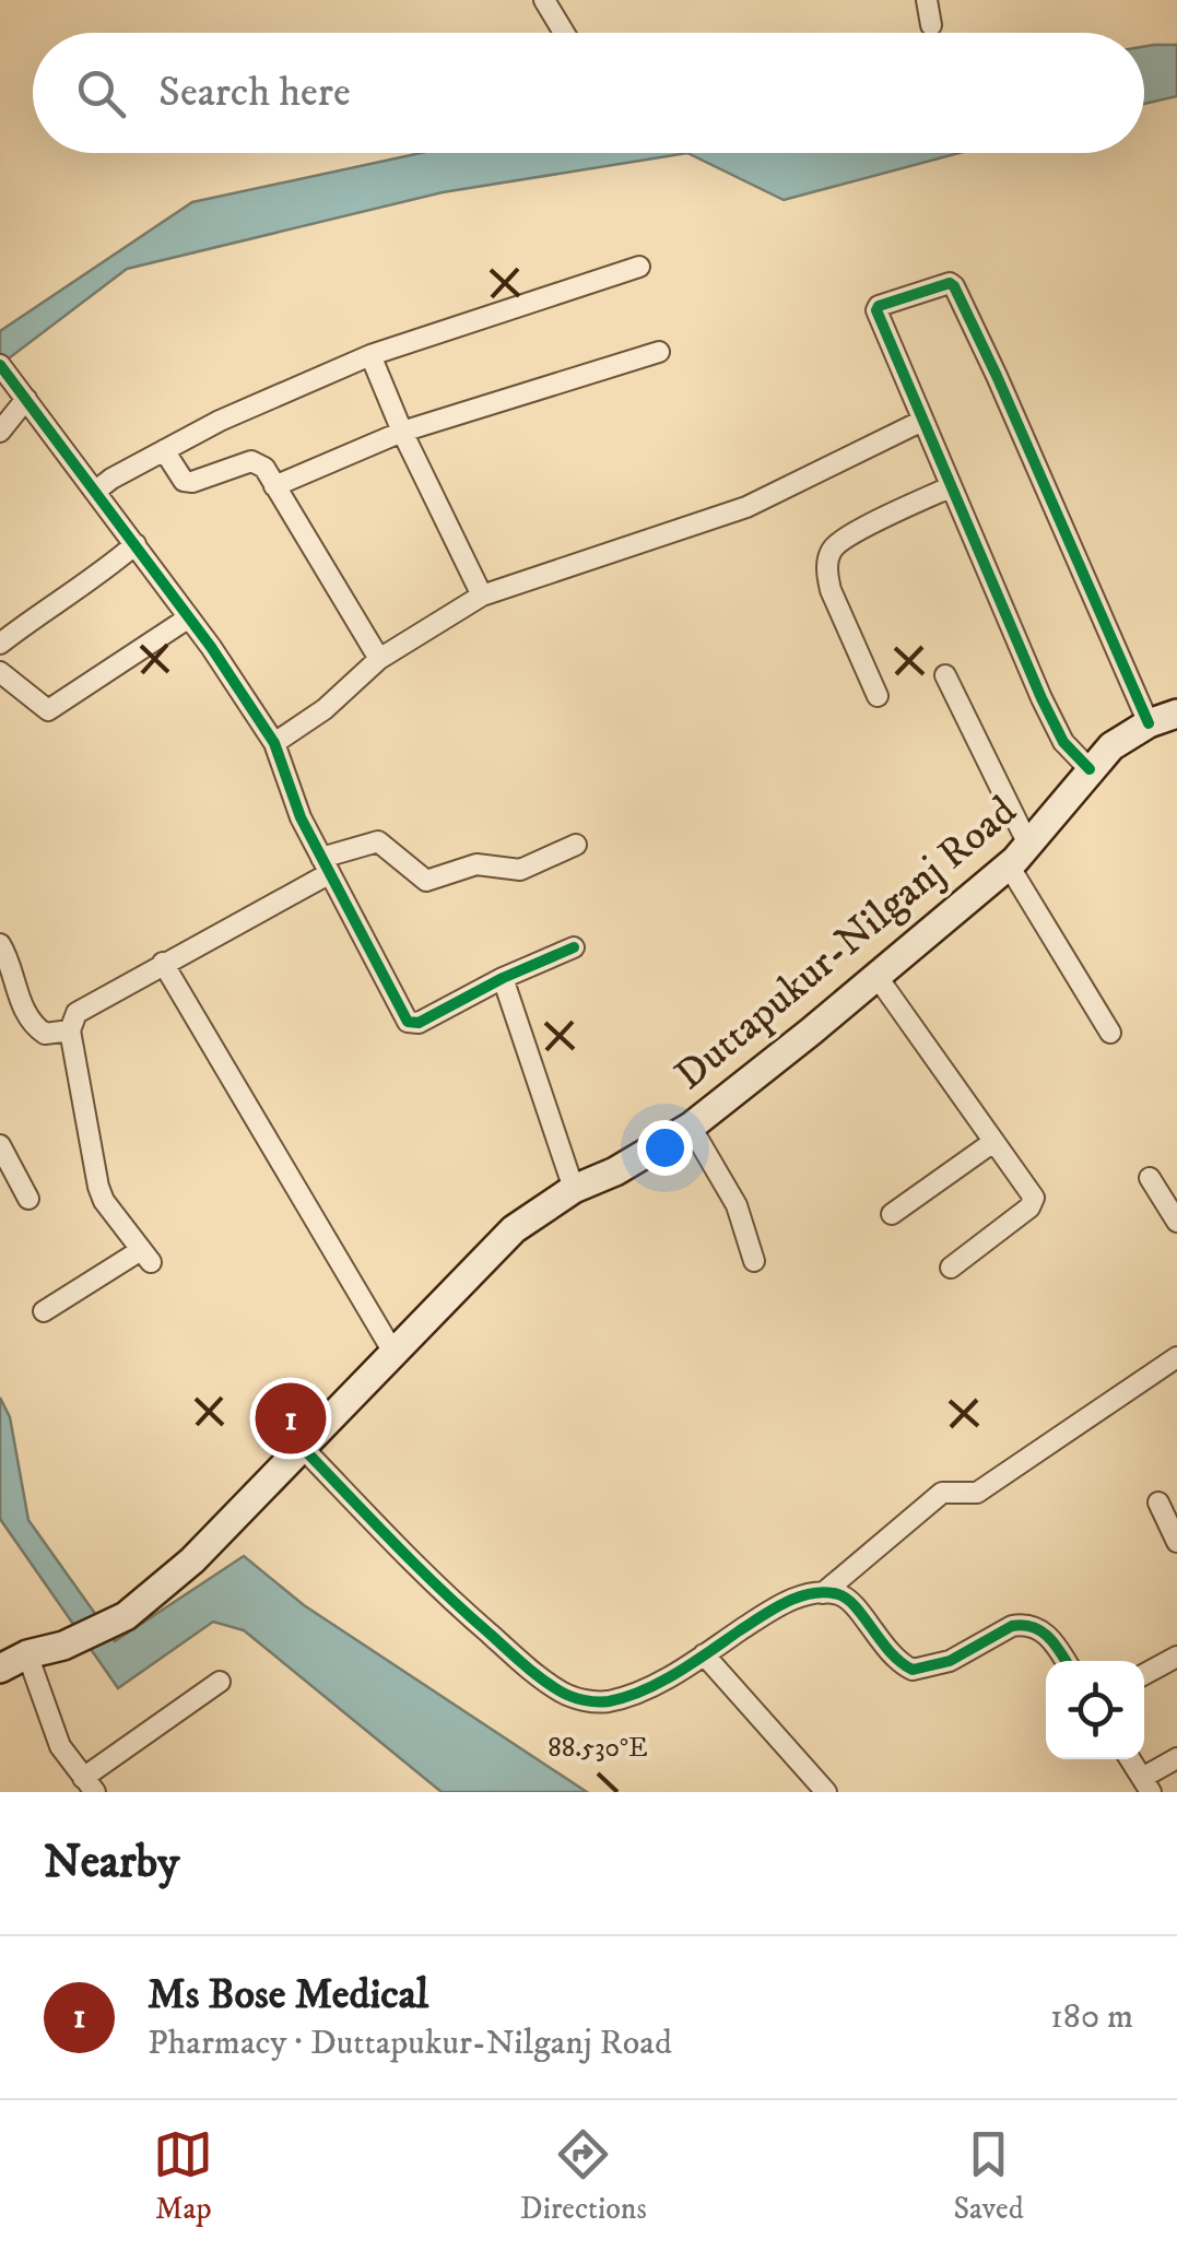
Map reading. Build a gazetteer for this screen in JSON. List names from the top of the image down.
{
  "streets": {
    "main road": ["Duttapukur-Nilganj Road"]
  },
  "page": {
    "search": "Search here",
    "pins": "1",
    "heading": "Nearby",
    "list": [
      {
        "mark": "1",
        "name": "Ms Bose Medical",
        "note": "Pharmacy · Duttapukur-Nilganj Road",
        "value": "180 m"
      }
    ],
    "nav": ["Map", "Directions", "Saved"]
  },
  "coordinates": ["88.530°E"]
}
